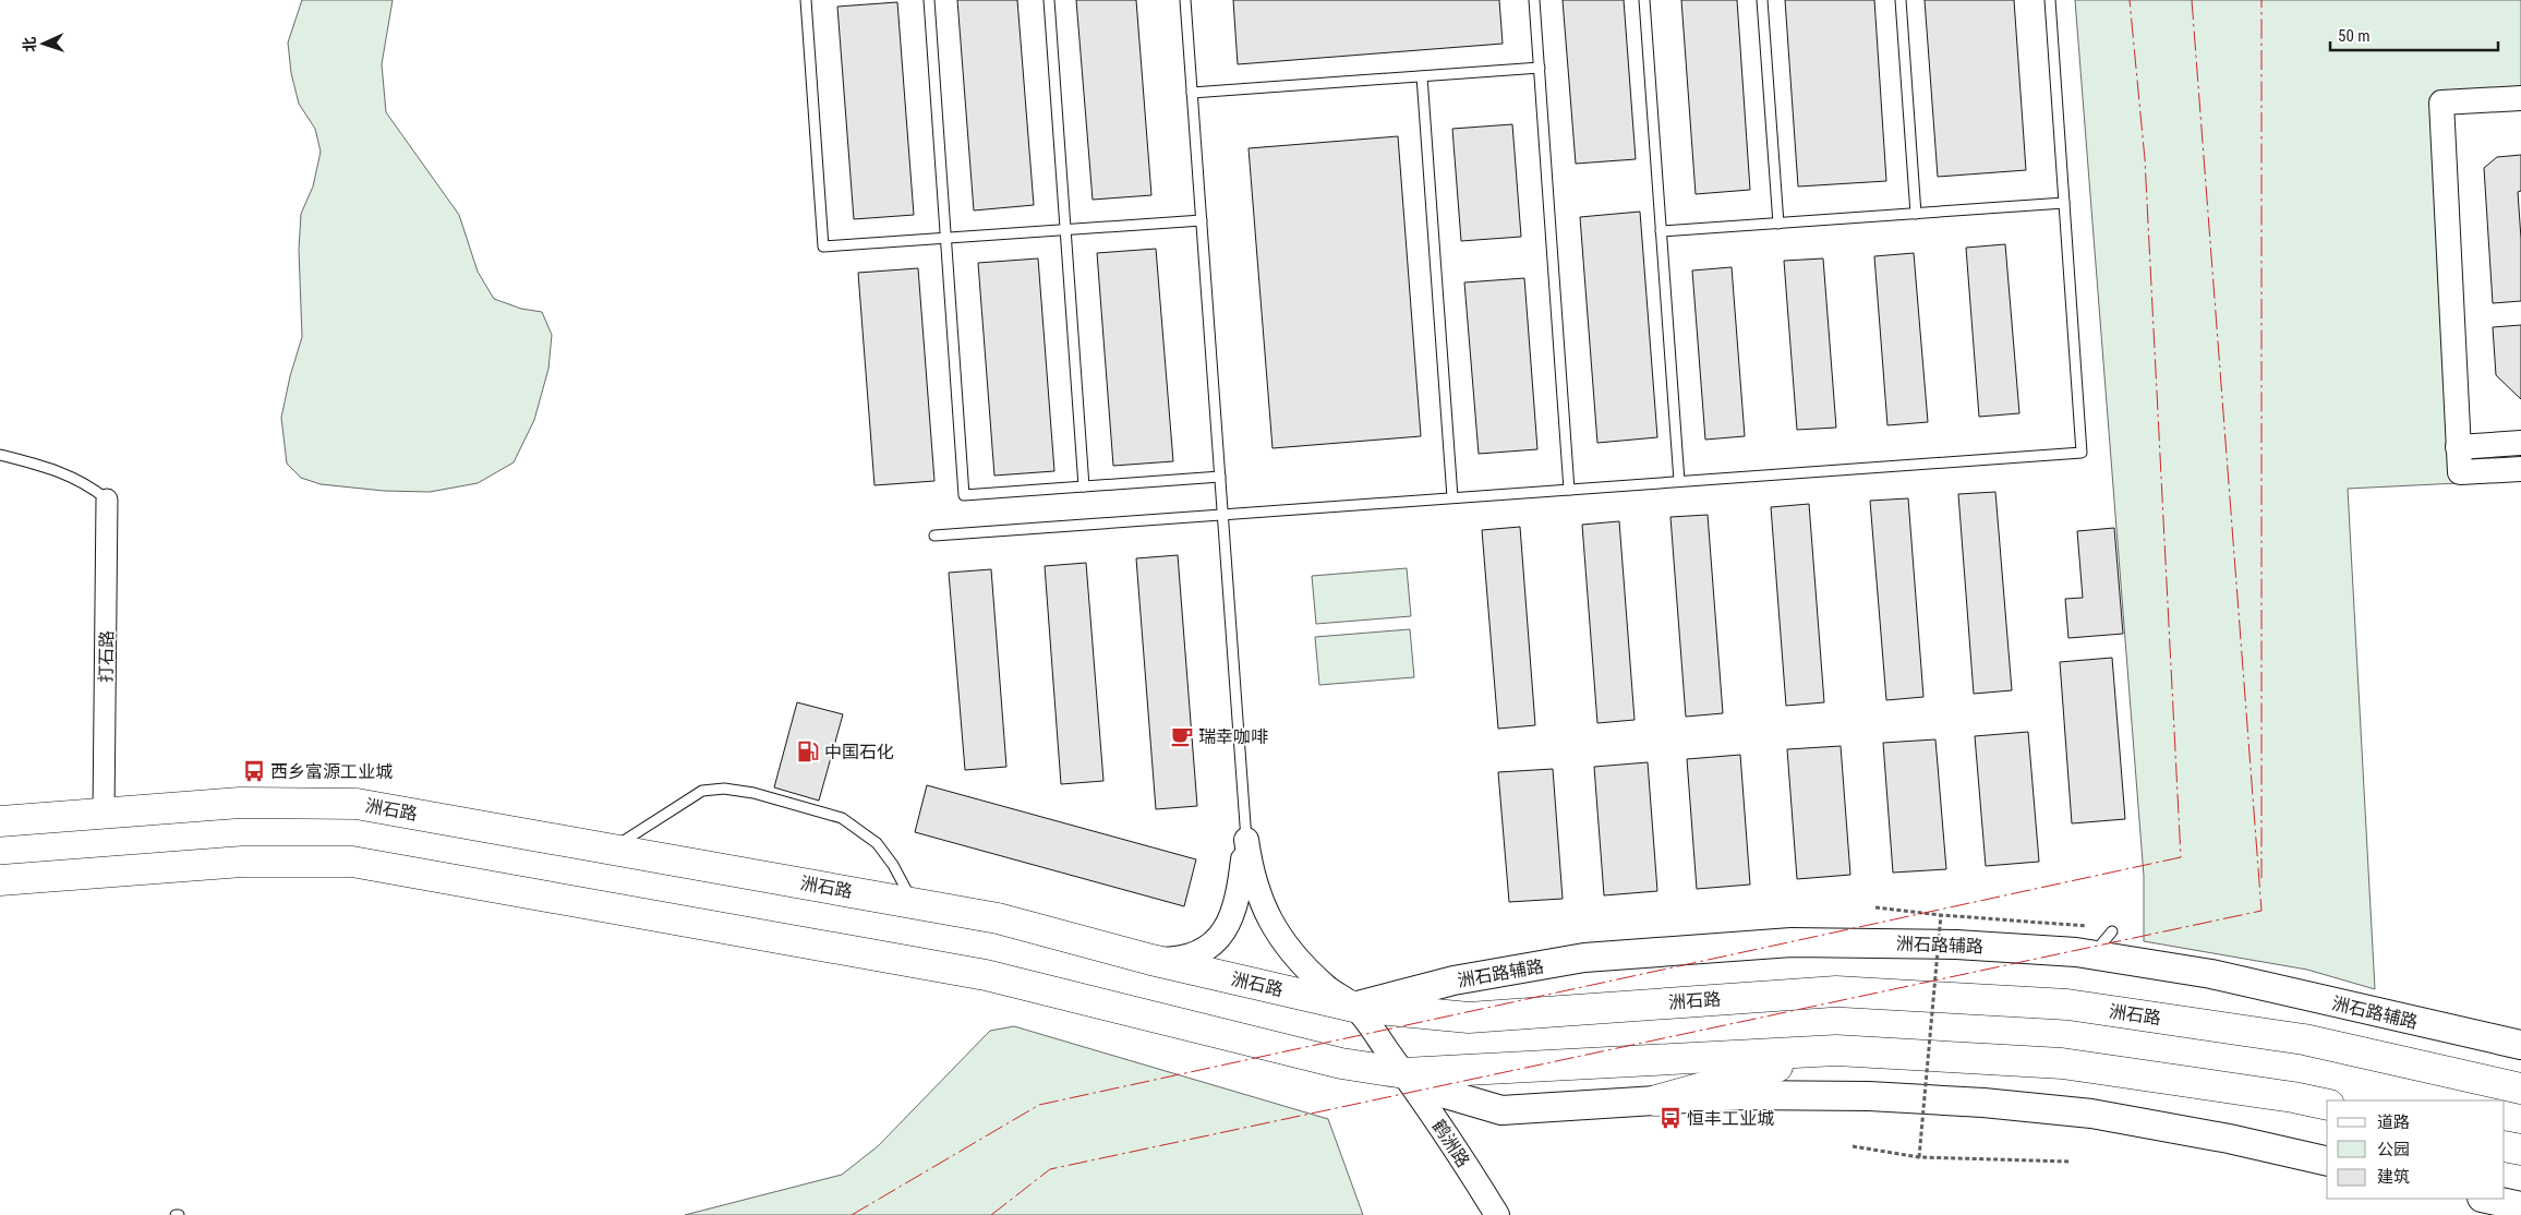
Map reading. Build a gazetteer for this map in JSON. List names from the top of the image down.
{
  "streets": {
    "main road": ["洲石路", "洲石路辅路"],
    "street": ["打石路", "鹤洲路"]
  },
  "crossings": [
    ["打石路", "洲石路"],
    ["洲石路", "洲石路辅路"],
    ["洲石路", "鹤洲路"],
    ["洲石路辅路", "鹤洲路"]
  ],
  "places": {
    "cafe": ["瑞幸咖啡"],
    "fuel station": ["中国石化"],
    "bus stop": ["西乡富源工业城", "恒丰工业城"]
  },
  "legend": ["道路", "公园", "建筑"],
  "scale_bar": "50 m",
  "north": "left"
}
